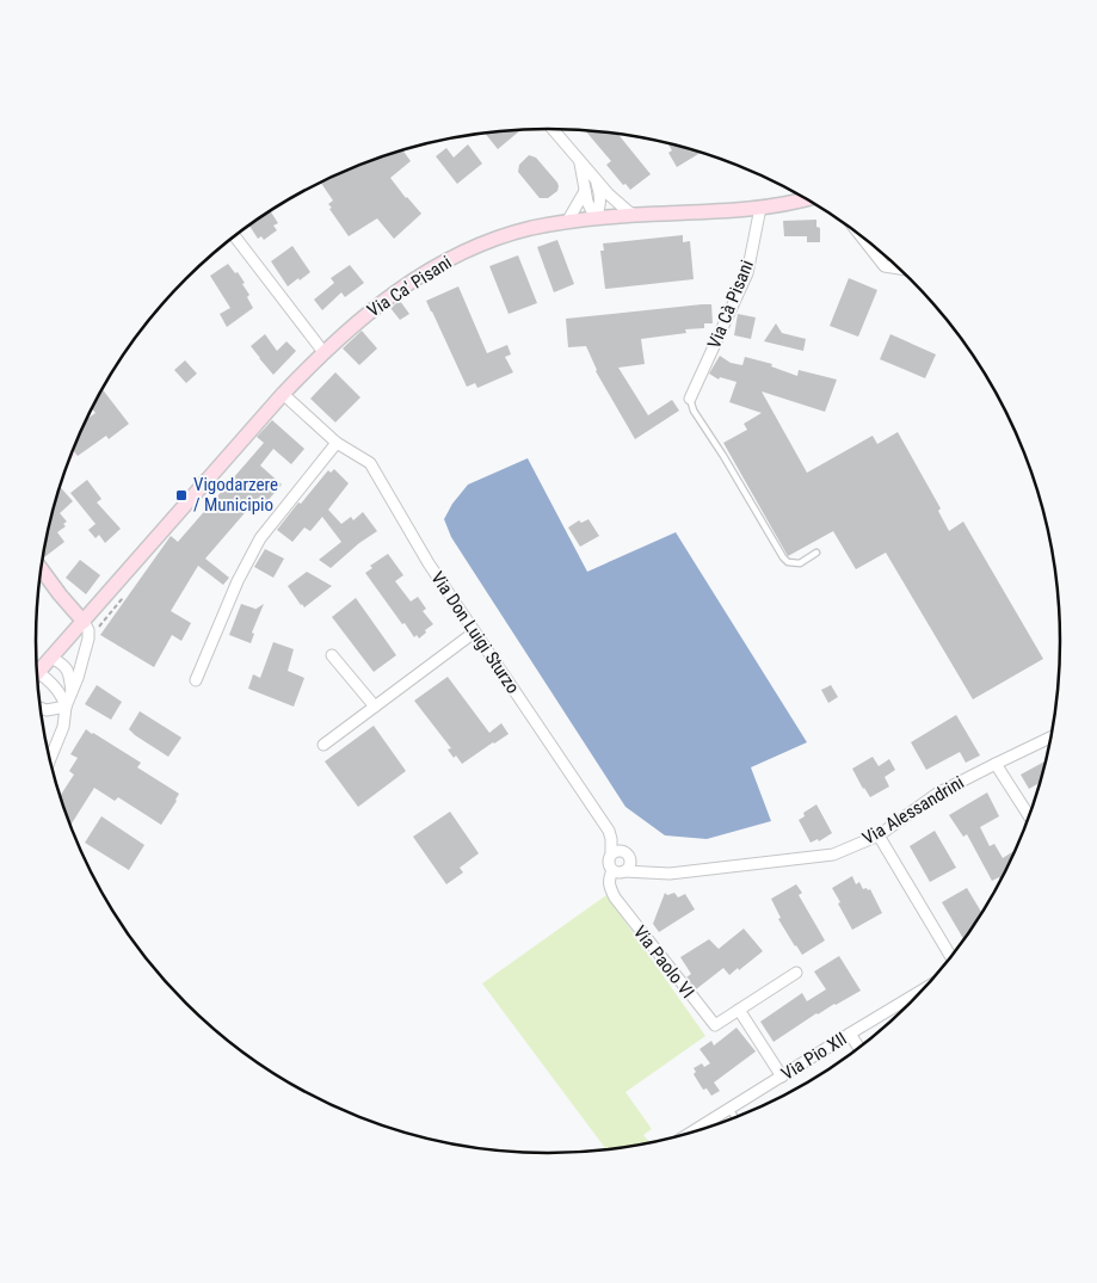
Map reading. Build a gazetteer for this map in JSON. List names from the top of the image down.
{
  "streets": {
    "main road": ["Via Ca' Pisani"],
    "street": [
      "Via Cà Pisani",
      "Via Don Luigi Sturzo",
      "Via Alessandrini",
      "Via Paolo VI",
      "Via Pio XII"
    ]
  },
  "crossings": [
    ["Via Ca' Pisani", "Via Cà Pisani"],
    ["Via Ca' Pisani", "Via Don Luigi Sturzo"],
    ["Via Don Luigi Sturzo", "Via Alessandrini"],
    ["Via Don Luigi Sturzo", "Via Paolo VI"],
    ["Via Alessandrini", "Via Paolo VI"]
  ],
  "places": {
    "transit": ["Vigodarzere / Municipio"]
  }
}
